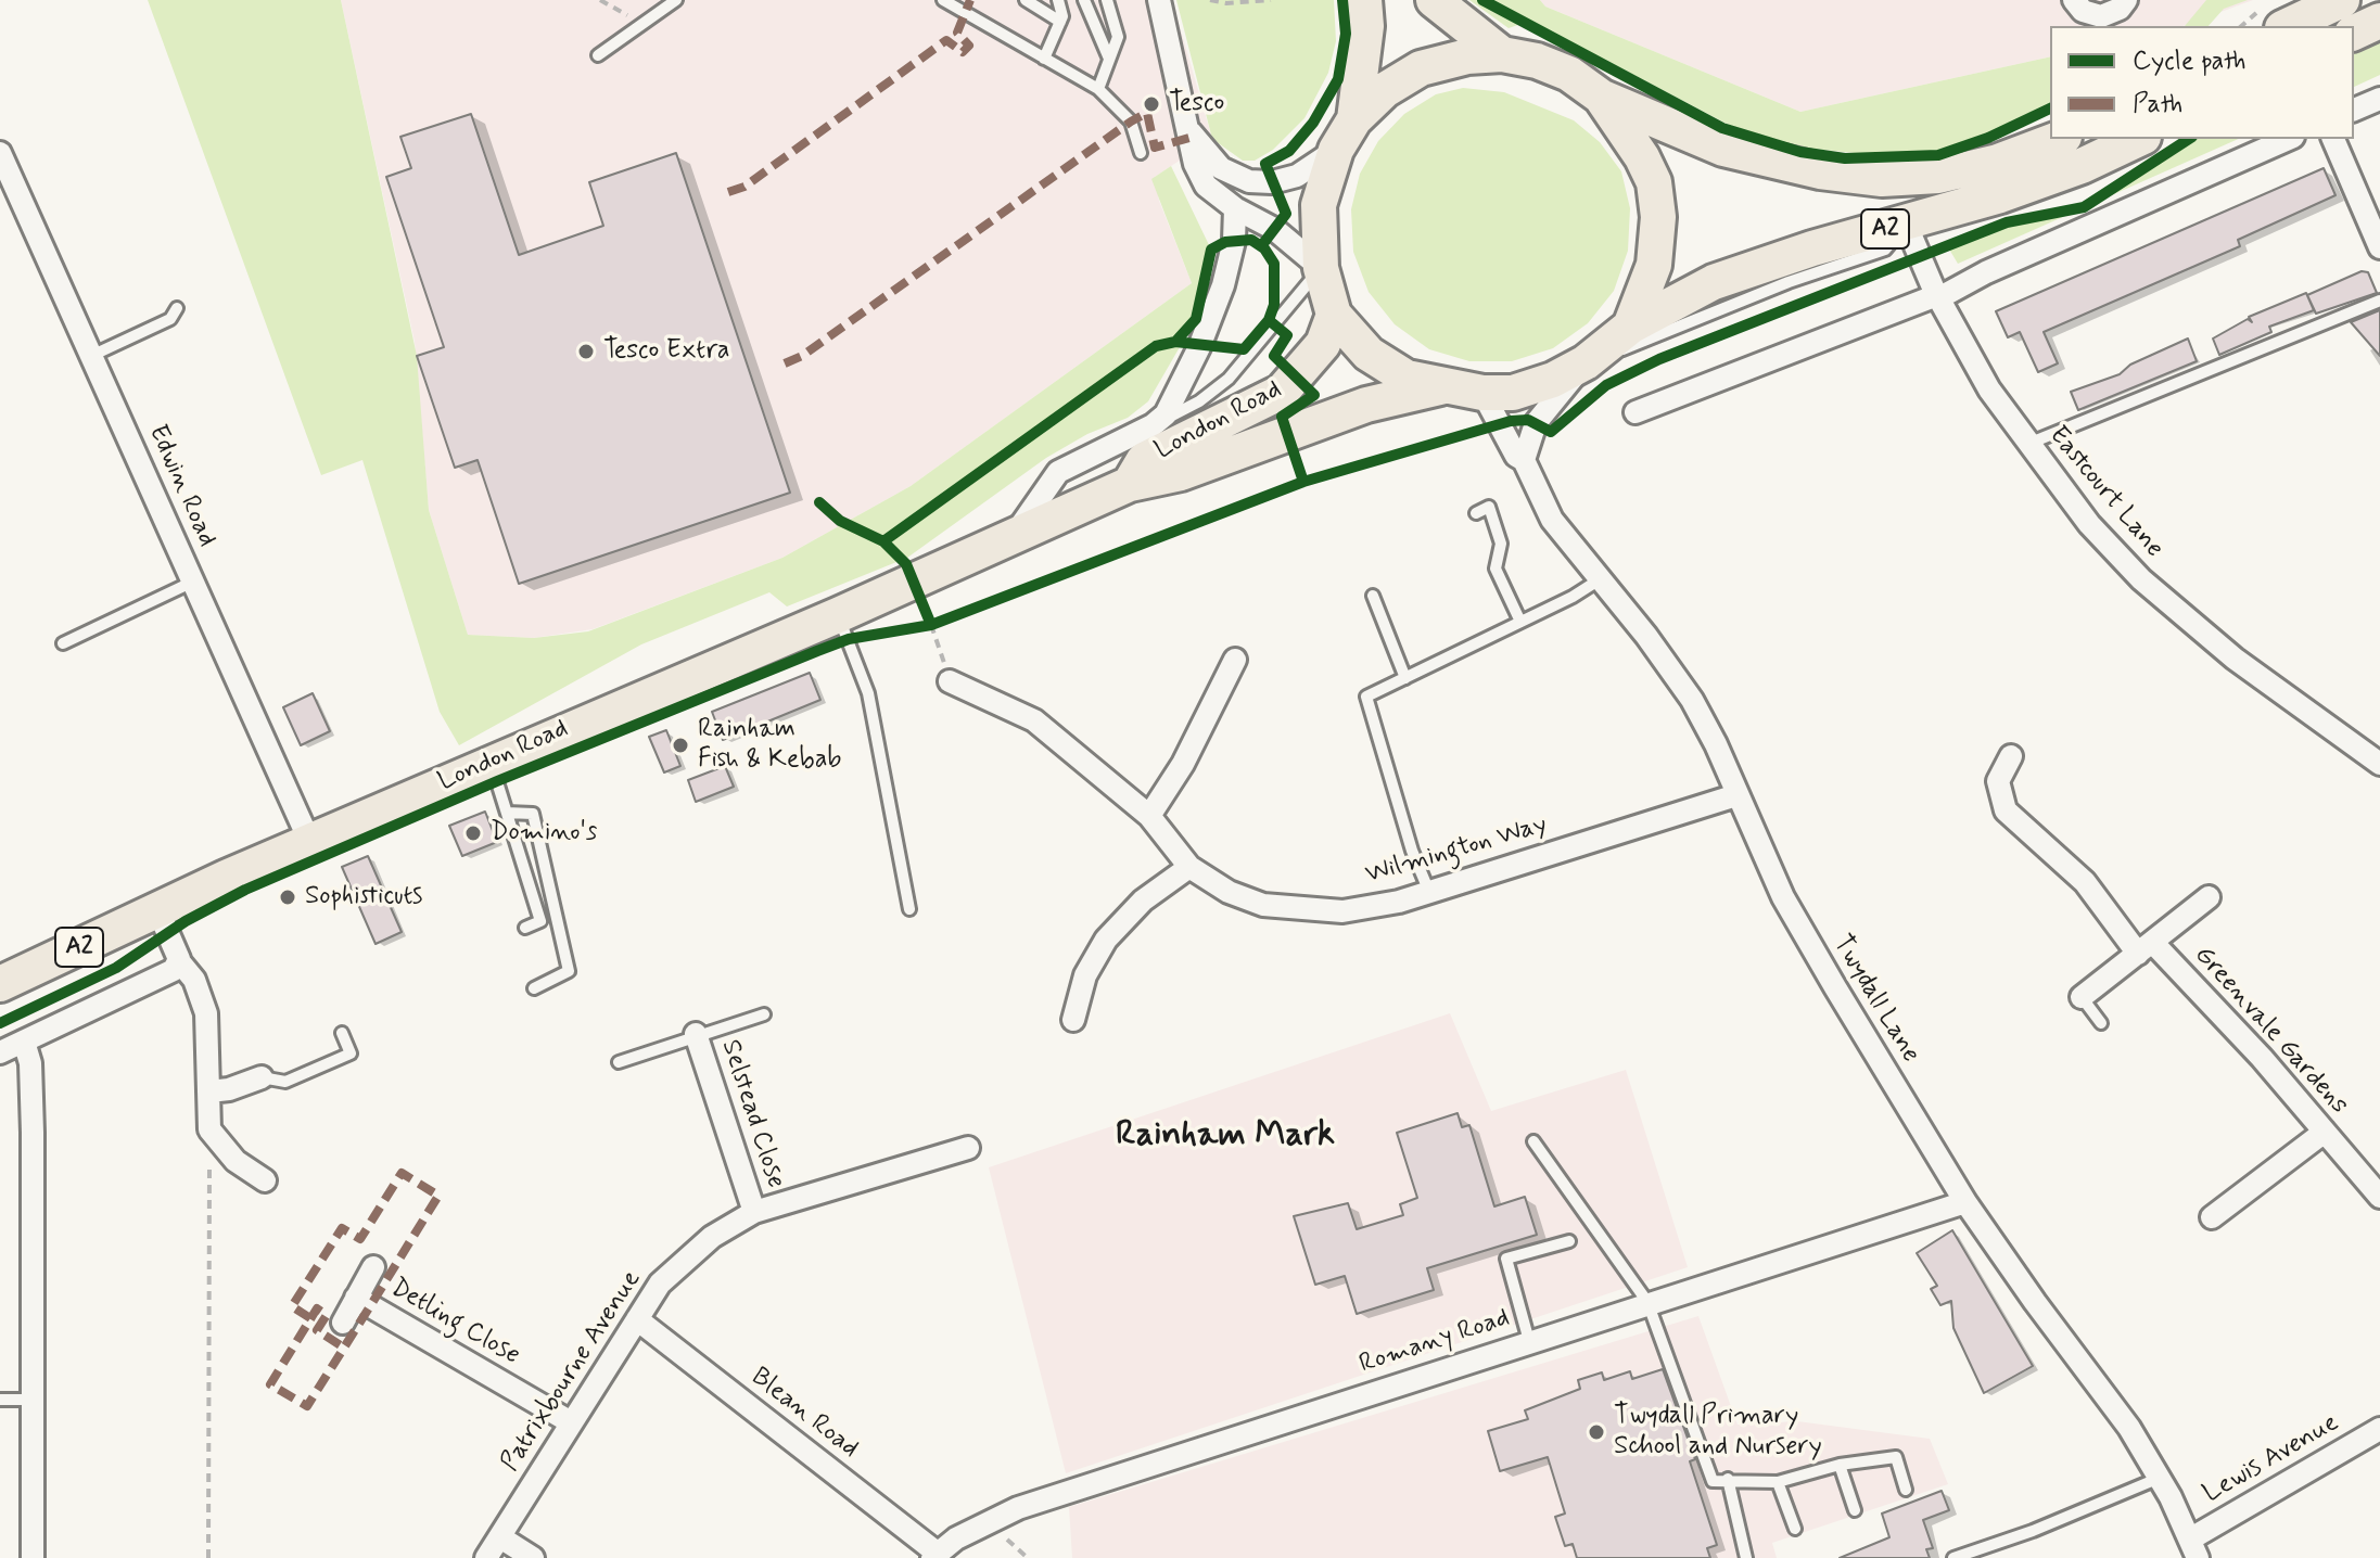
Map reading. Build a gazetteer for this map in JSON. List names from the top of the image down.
{
  "streets": {
    "main road": ["A2", "London Road"],
    "street": [
      "Edwin Road",
      "Eastcourt Lane",
      "Wilmington Way",
      "Twydall Lane",
      "Greenvale Gardens",
      "Selstead Close",
      "Detling Close",
      "Romany Road",
      "Patrixbourne Avenue",
      "Blean Road",
      "Lewis Avenue"
    ]
  },
  "crossings": [
    ["A2", "Eastcourt Lane"],
    ["London Road", "Edwin Road"],
    ["Wilmington Way", "Twydall Lane"],
    ["Twydall Lane", "Romany Road"],
    ["Twydall Lane", "Lewis Avenue"],
    ["Selstead Close", "Patrixbourne Avenue"],
    ["Detling Close", "Patrixbourne Avenue"],
    ["Romany Road", "Blean Road"],
    ["Patrixbourne Avenue", "Blean Road"]
  ],
  "districts": ["Rainham Mark"],
  "places": [
    "Tesco",
    "Tesco Extra",
    "Rainham Fish & Kebab",
    "Domino's",
    "Sophisticuts",
    "Twydall Primary School and Nursery"
  ],
  "legend": ["Cycle path", "Path"]
}
